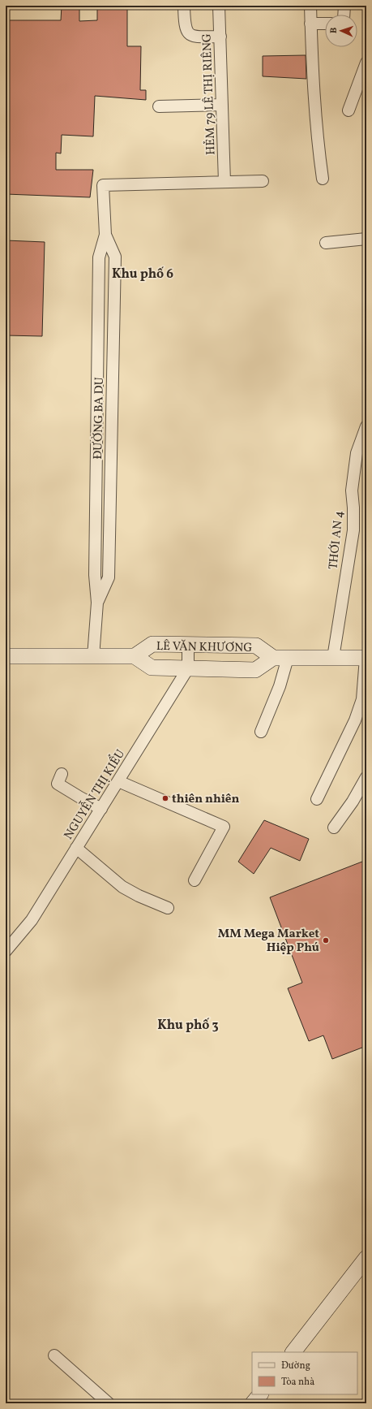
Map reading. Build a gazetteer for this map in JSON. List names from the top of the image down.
{
  "streets": {
    "main road": ["LÊ VĂN KHƯƠNG"],
    "street": [
      "HẺM 79 LÊ THỊ RIÊNG",
      "ĐƯỜNG BA DU",
      "THỚI AN 4",
      "NGUYỄN THỊ KIỂU"
    ]
  },
  "crossings": [
    ["HẺM 79 LÊ THỊ RIÊNG", "ĐƯỜNG BA DU"],
    ["LÊ VĂN KHƯƠNG", "NGUYỄN THỊ KIỂU"]
  ],
  "districts": ["Khu phố 6", "Khu phố 3"],
  "places": ["thiên nhiên", "MM Mega Market Hiệp Phú"],
  "legend": ["Đường", "Tòa nhà"],
  "north": "left"
}
